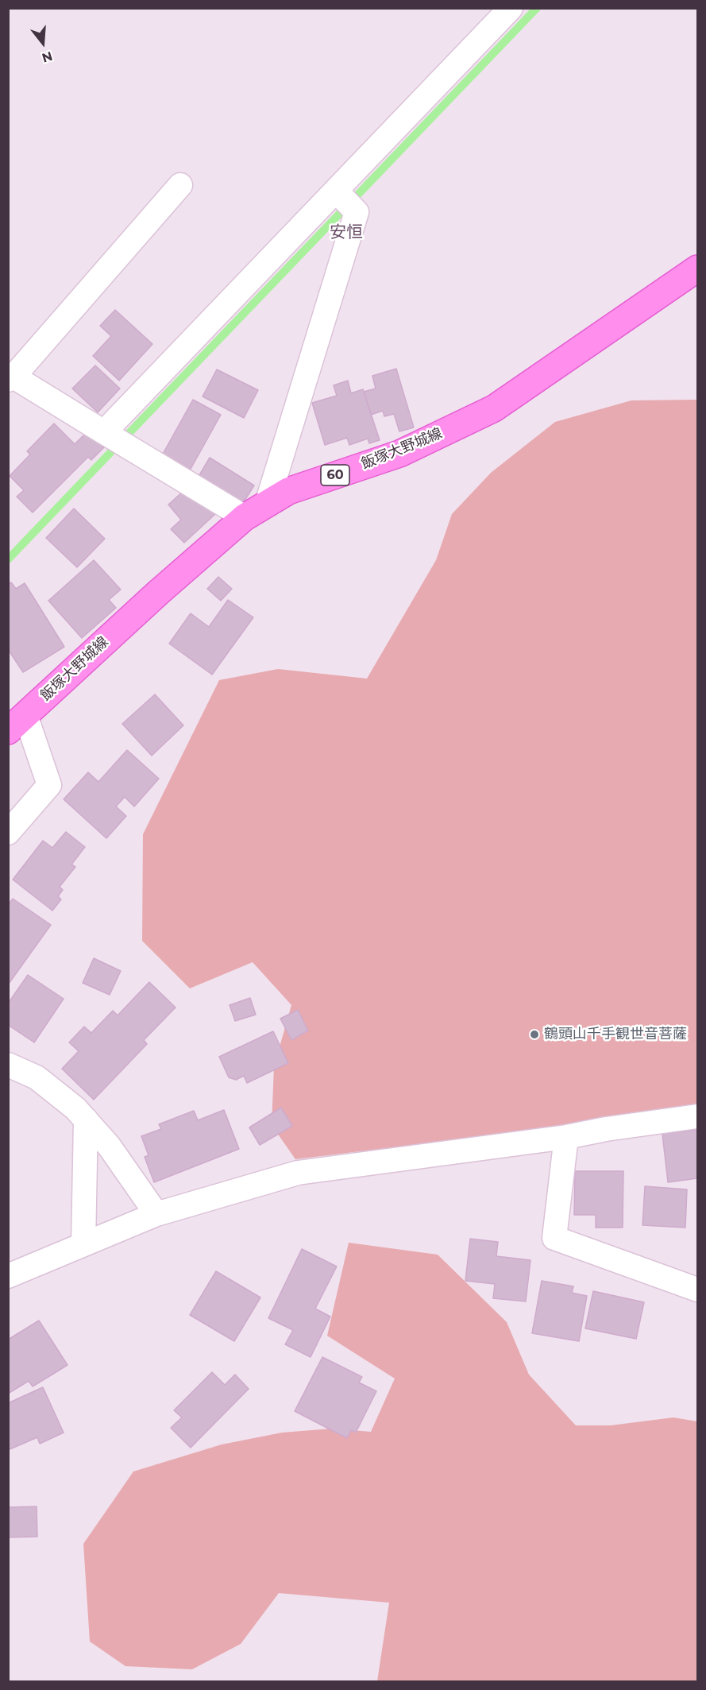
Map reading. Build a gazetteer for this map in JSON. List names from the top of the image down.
{
  "streets": {
    "main road": ["飯塚大野城線", "60"]
  },
  "districts": ["安恒"],
  "places": ["鶴頭山千手観世音菩薩"],
  "north": "bottom"
}
